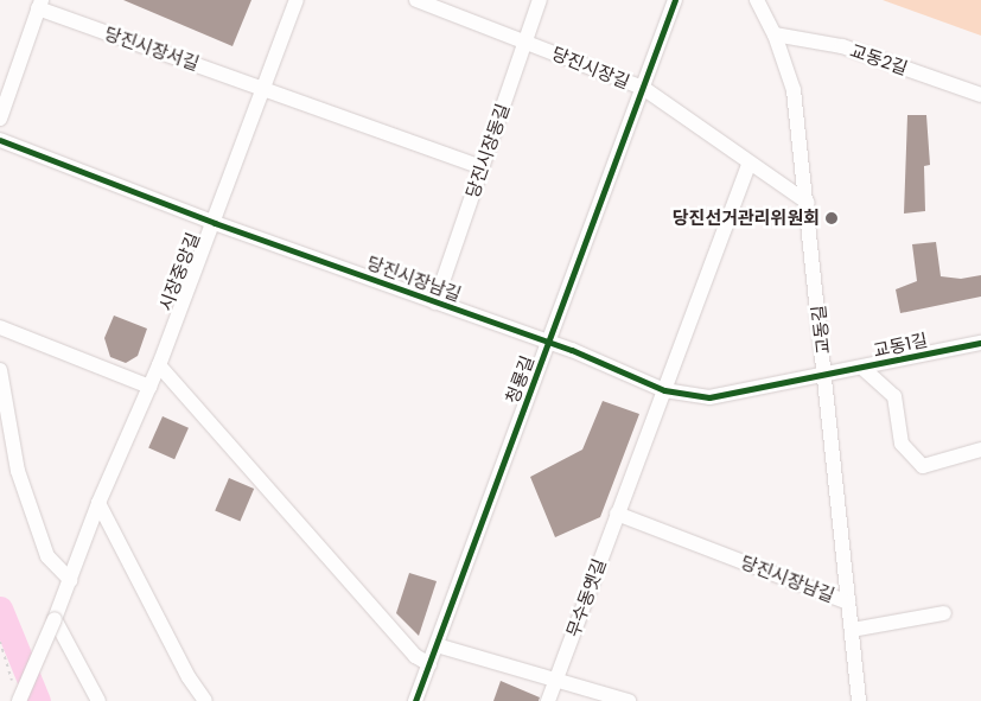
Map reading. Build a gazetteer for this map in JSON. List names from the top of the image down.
{
  "streets": {
    "street": [
      "당진시장서길",
      "교동2길",
      "당진시장길",
      "당진시장동길",
      "시장중앙길",
      "당진시장남길",
      "교동길",
      "교동1길",
      "청룡길",
      "무수동옛길"
    ]
  },
  "crossings": [
    ["당진시장서길", "시장중앙길"],
    ["교동2길", "교동길"],
    ["당진시장길", "당진시장동길"],
    ["당진시장길", "교동길"],
    ["당진시장길", "청룡길"],
    ["당진시장동길", "당진시장남길"],
    ["시장중앙길", "당진시장남길"],
    ["당진시장남길", "교동길"],
    ["당진시장남길", "교동1길"],
    ["당진시장남길", "청룡길"],
    ["당진시장남길", "무수동옛길"],
    ["교동길", "교동1길"]
  ],
  "places": ["당진선거관리위원회"]
}
